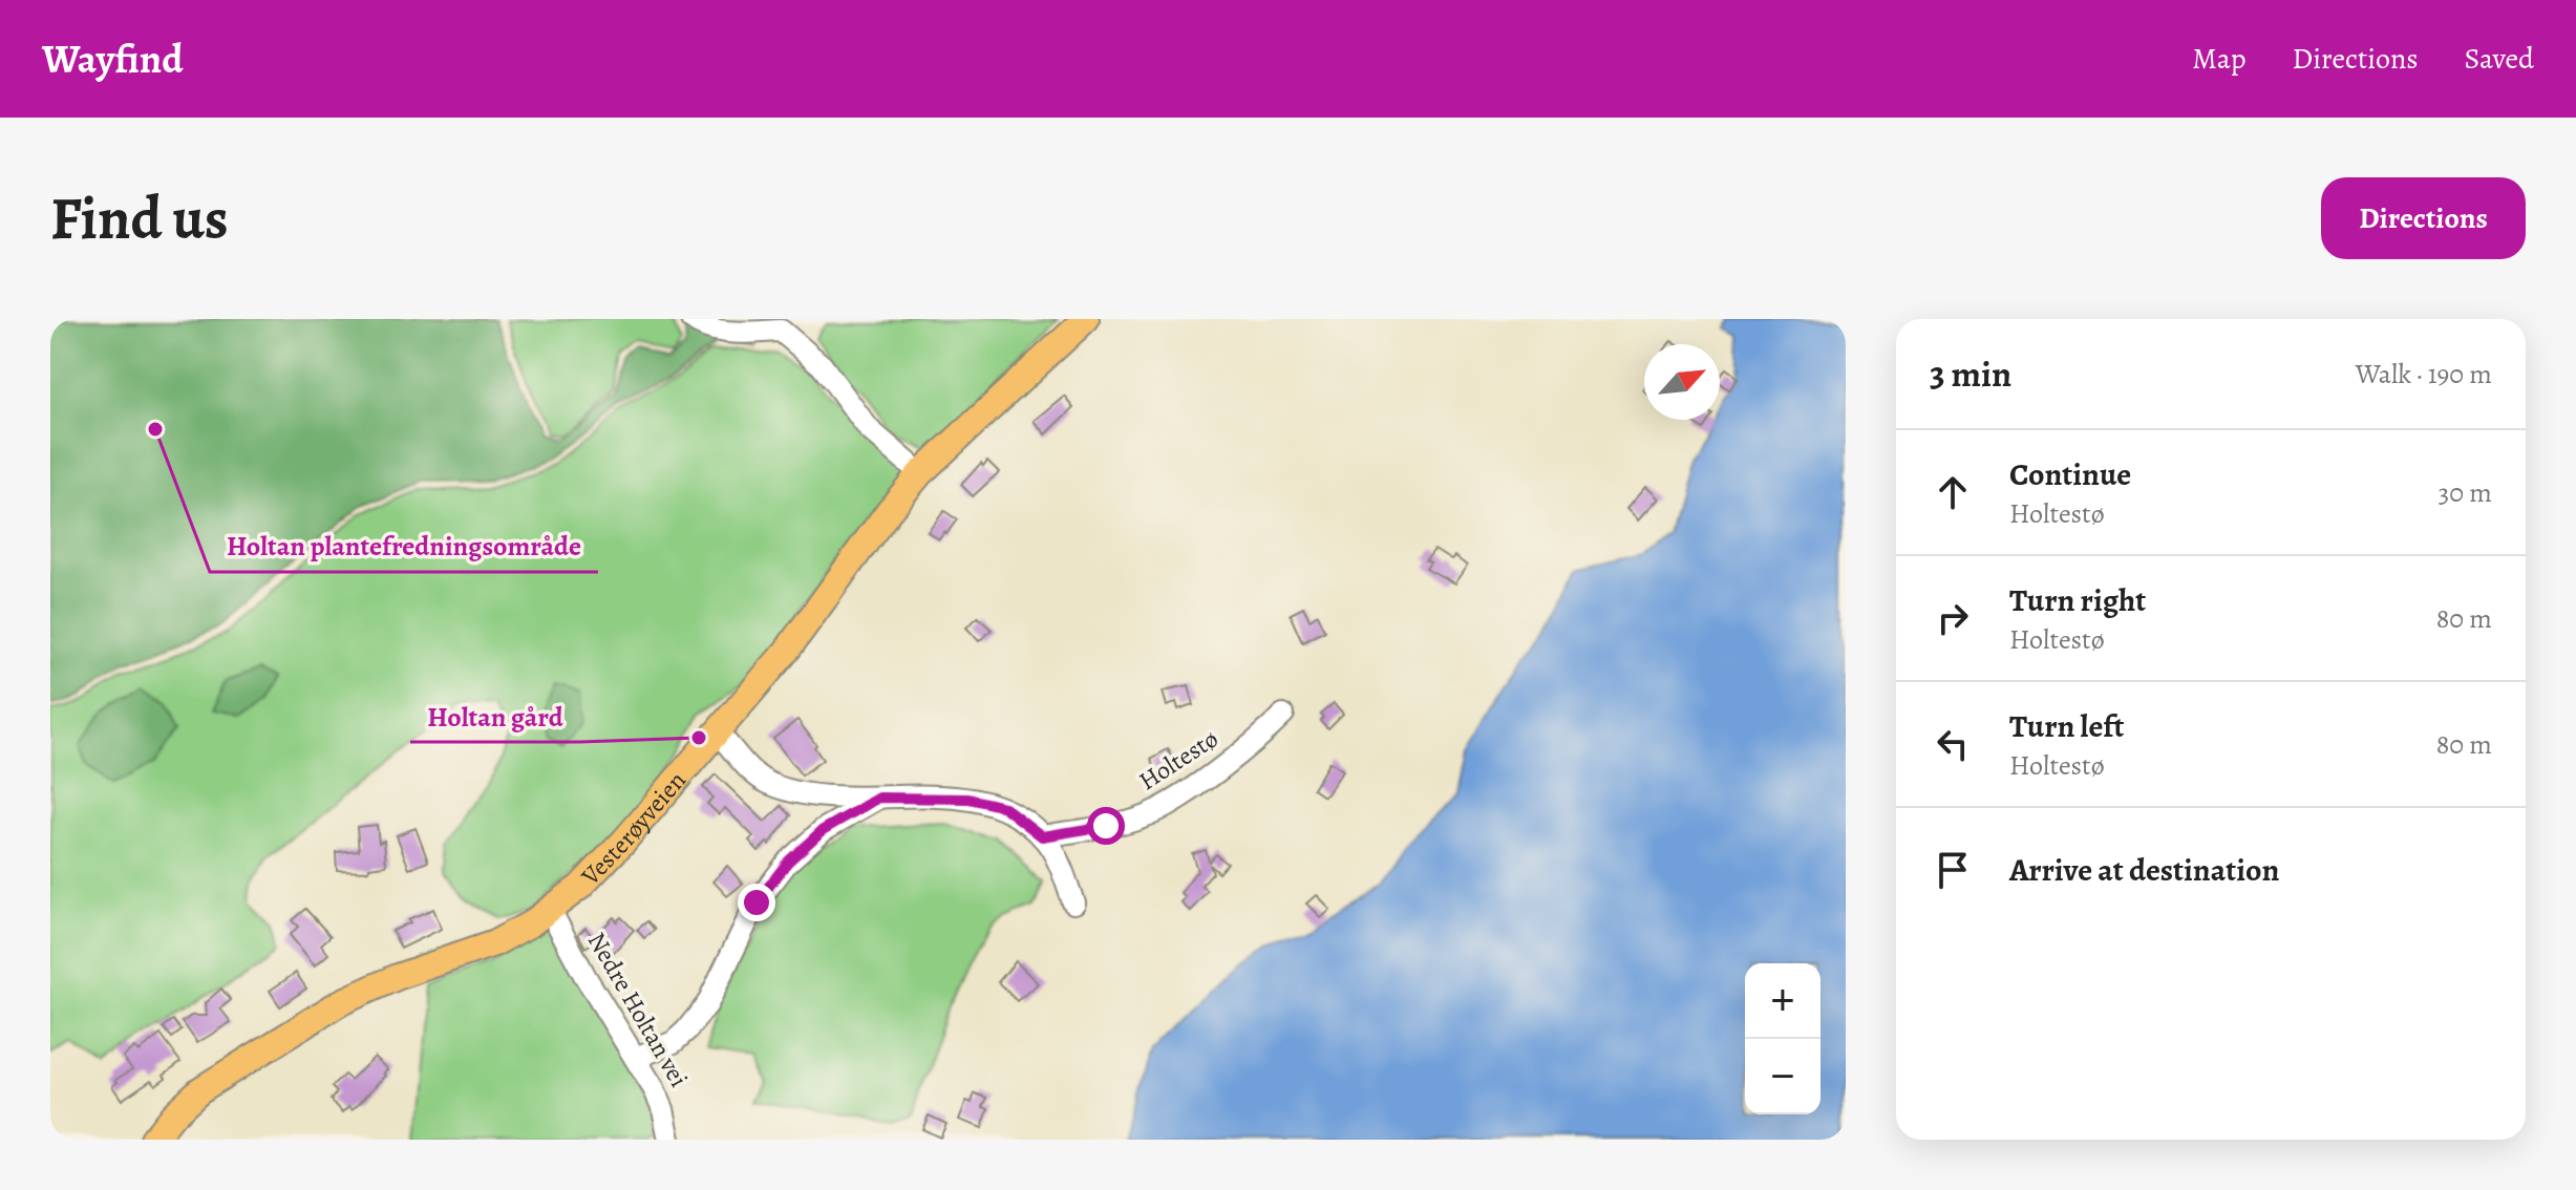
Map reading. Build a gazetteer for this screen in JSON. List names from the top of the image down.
{
  "streets": {
    "main road": ["Vesterøyveien"],
    "street": ["Holtestø", "Nedre Holtan vei"]
  },
  "crossings": [
    ["Vesterøyveien", "Nedre Holtan vei"]
  ],
  "places": ["Holtan plantefredningsområde", "Holtan gård"],
  "north": "top right",
  "page": {
    "header": "Wayfind",
    "nav": ["Map", "Directions", "Saved"],
    "buttons": "Directions",
    "title": "Find us",
    "heading": ["3 min", "Walk · 190 m"],
    "list": [
      ["Continue", "Holtestø", "30 m"],
      ["Turn right", "Holtestø", "80 m"],
      ["Turn left", "Holtestø", "80 m"],
      "Arrive at destination"
    ],
    "map_buttons": ["+", "−"]
  }
}
